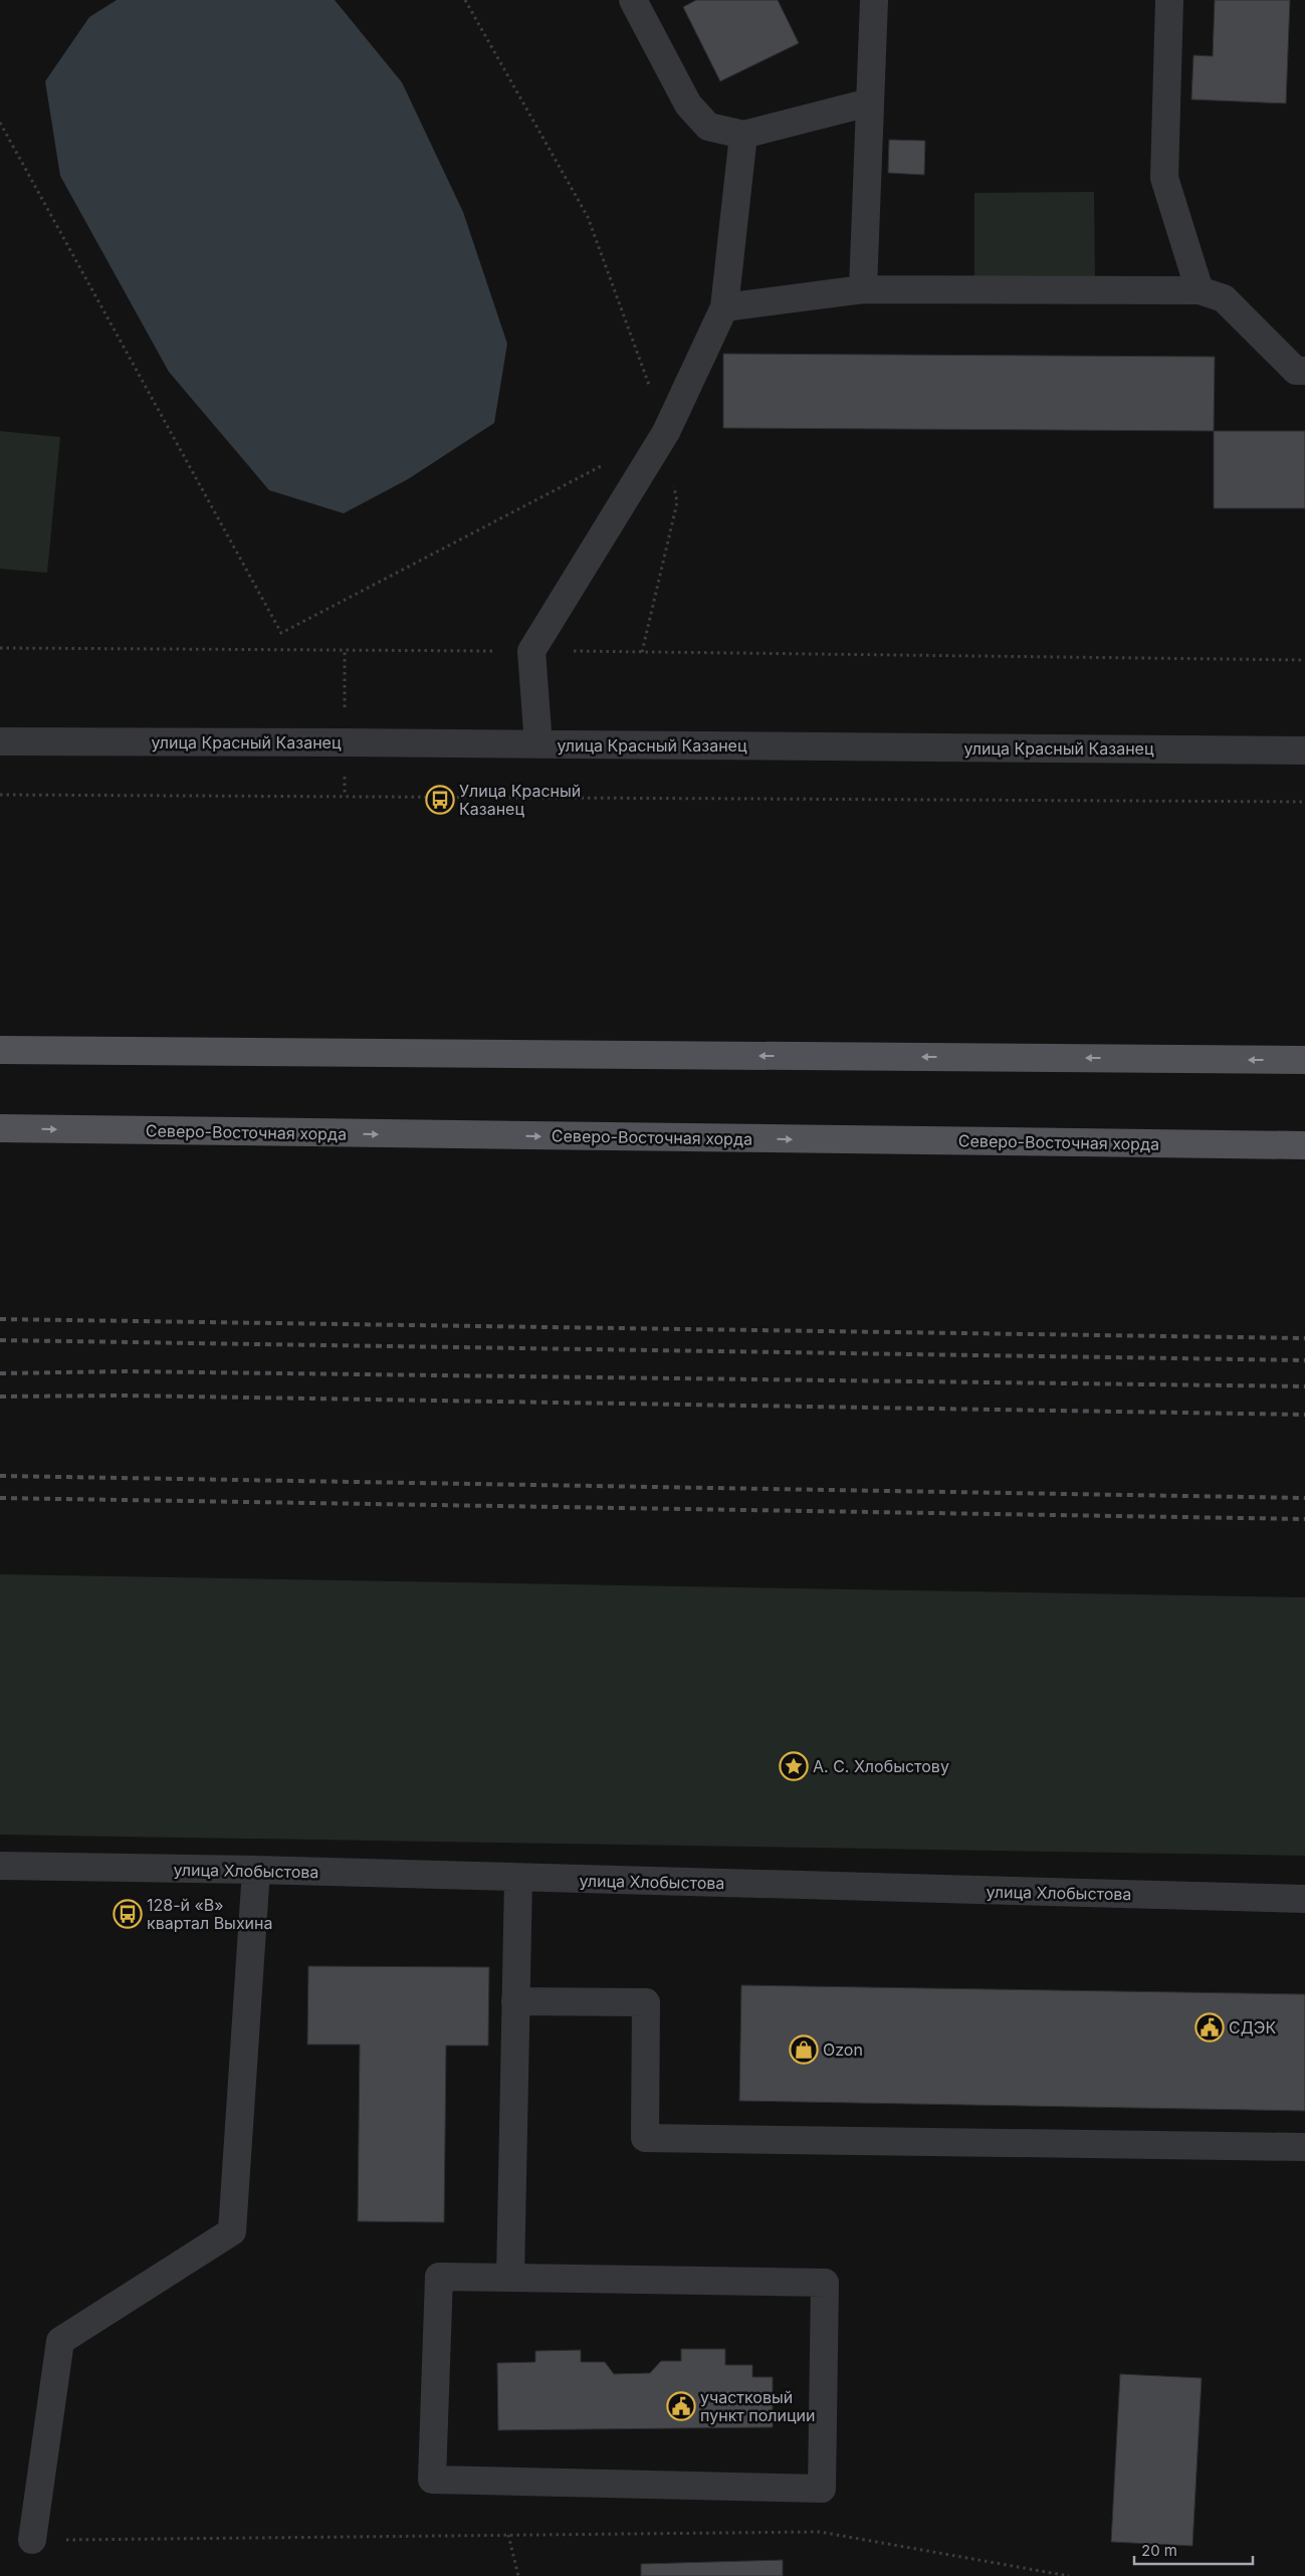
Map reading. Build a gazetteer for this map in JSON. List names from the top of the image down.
{
  "streets": {
    "main road": ["Северо-Восточная хорда"],
    "street": ["улица Красный Казанец", "улица Хлобыстова"]
  },
  "places": {
    "bus stop": ["Улица Красный Казанец", "128-й «В» квартал Выхина"],
    "place": ["А. С. Хлобыстову"],
    "public building": ["СДЭК", "участковый пункт полиции"],
    "shop": ["Ozon"]
  },
  "scale_bar": "20 m"
}
